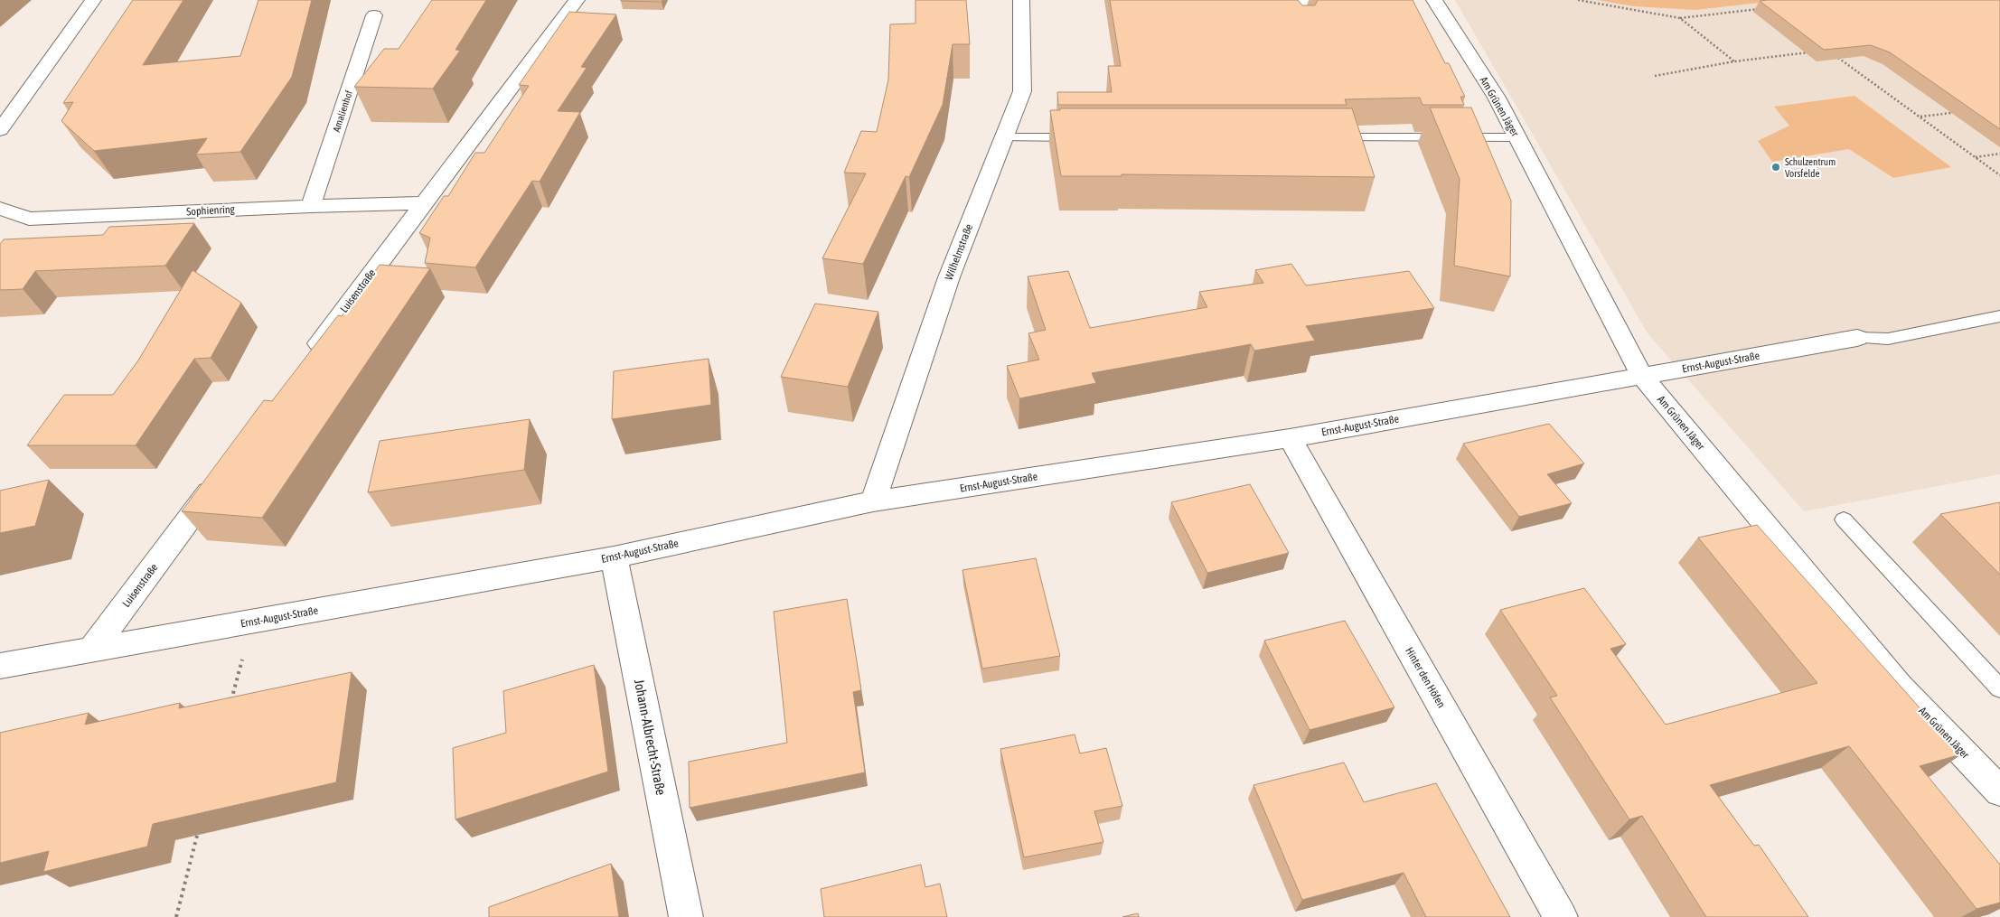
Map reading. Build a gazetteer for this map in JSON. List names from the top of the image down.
{
  "streets": {
    "street": [
      "Am Grünen Jäger",
      "Amalienhof",
      "Sophienring",
      "Wilhelmstraße",
      "Luisenstraße",
      "Ernst-August-Straße",
      "Hinter den Höfen",
      "Johann-Albrecht-Straße"
    ]
  },
  "crossings": [
    ["Am Grünen Jäger", "Ernst-August-Straße"],
    ["Amalienhof", "Sophienring"],
    ["Sophienring", "Luisenstraße"],
    ["Wilhelmstraße", "Ernst-August-Straße"],
    ["Luisenstraße", "Ernst-August-Straße"],
    ["Ernst-August-Straße", "Hinter den Höfen"],
    ["Ernst-August-Straße", "Johann-Albrecht-Straße"]
  ],
  "places": ["Schulzentrum Vorsfelde"]
}
